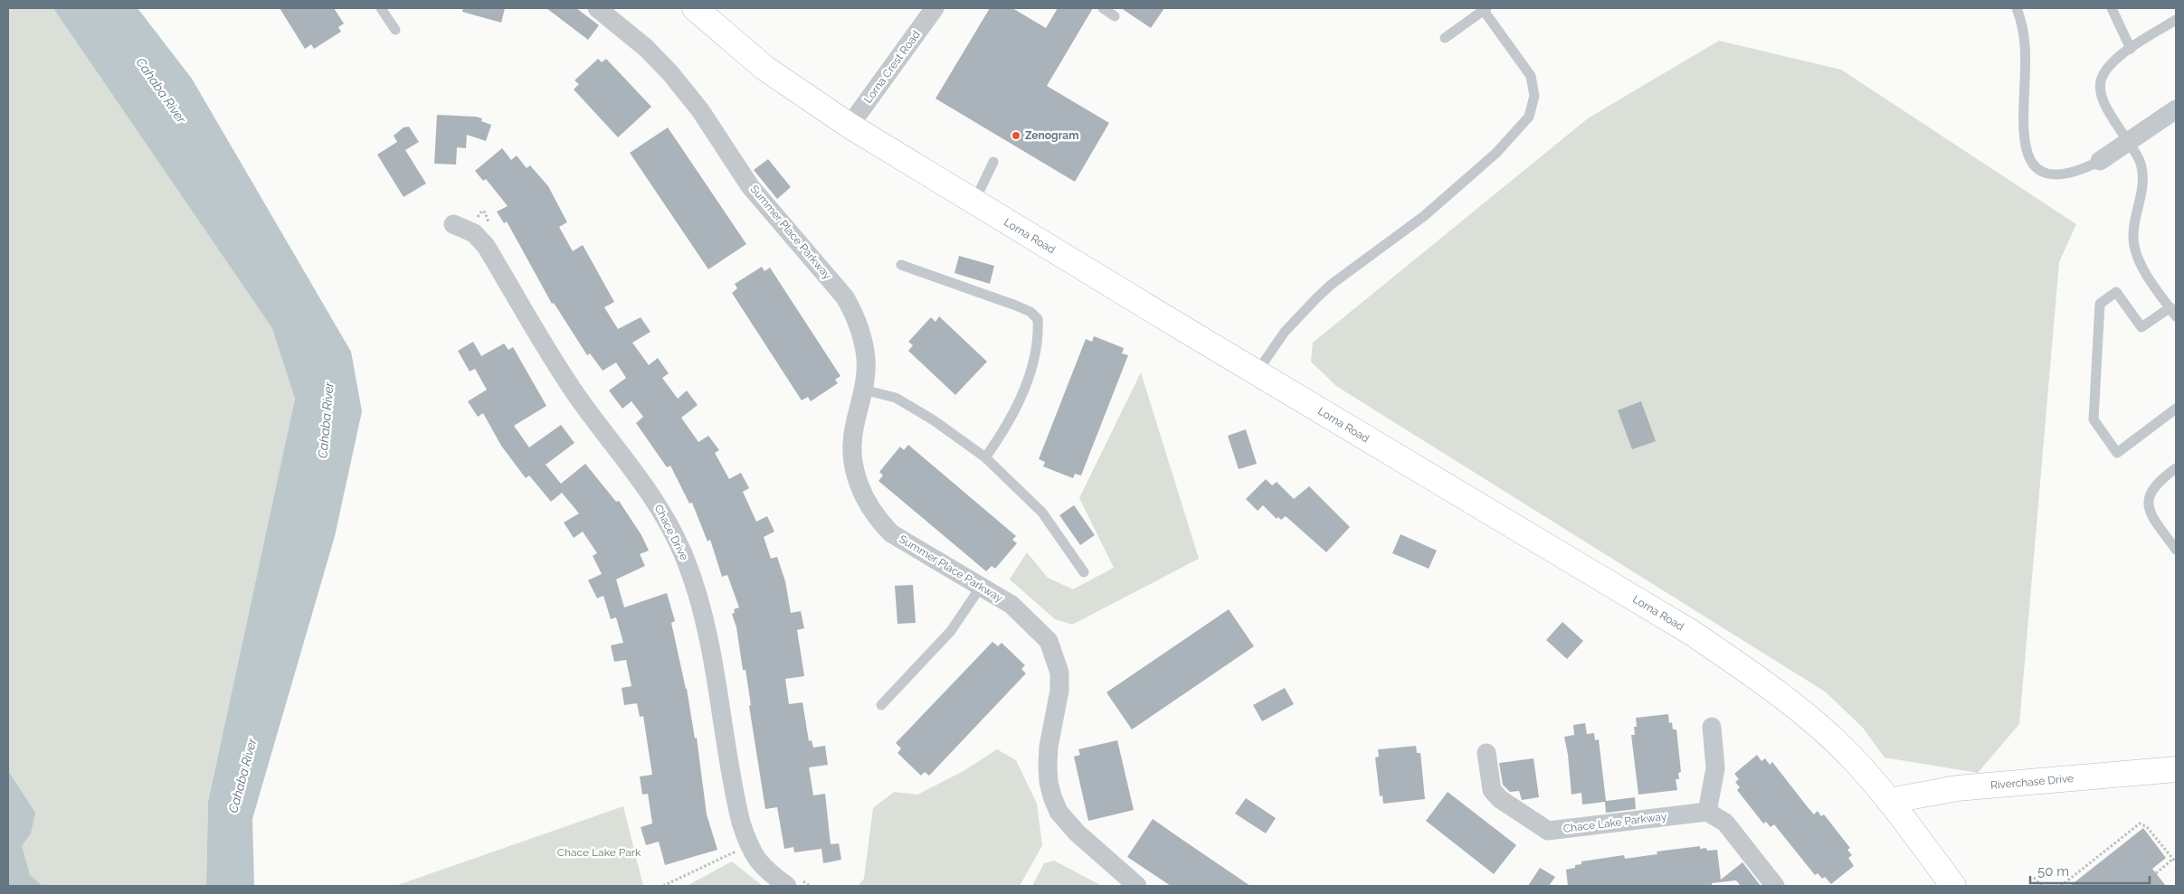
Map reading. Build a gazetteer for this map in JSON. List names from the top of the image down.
{
  "streets": {
    "street": [
      "Lorna Crest Road",
      "Summer Place Parkway",
      "Lorna Road",
      "Chace Drive",
      "Riverchase Drive",
      "Chace Lake Parkway"
    ]
  },
  "crossings": [
    ["Lorna Crest Road", "Lorna Road"],
    ["Lorna Road", "Riverchase Drive"]
  ],
  "water": ["Cahaba River"],
  "parks": ["Chace Lake Park"],
  "places": ["Zenogram"],
  "scale_bar": "50 m"
}
